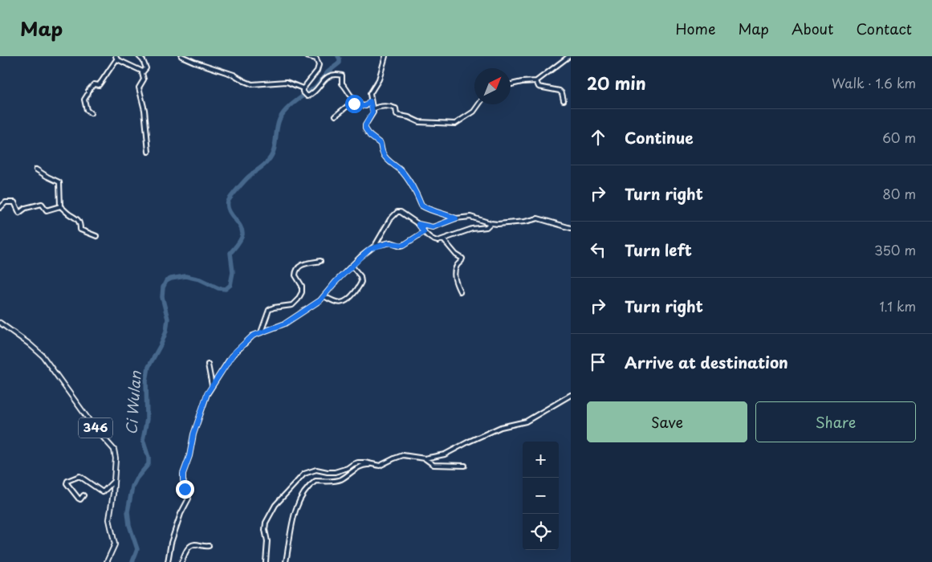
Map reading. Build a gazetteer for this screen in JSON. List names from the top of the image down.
{
  "streets": {
    "main road": ["346"]
  },
  "water": ["Ci Wulan"],
  "north": "top right",
  "page": {
    "header": "Map",
    "nav": [
      "Home",
      "Map",
      "About",
      "Contact"
    ],
    "heading": ["20 min", "Walk · 1.6 km"],
    "list": [
      ["Continue", "60 m"],
      ["Turn right", "80 m"],
      ["Turn left", "350 m"],
      ["Turn right", "1.1 km"],
      "Arrive at destination"
    ],
    "buttons": ["Save", "Share"],
    "map_buttons": ["+", "−"]
  }
}
